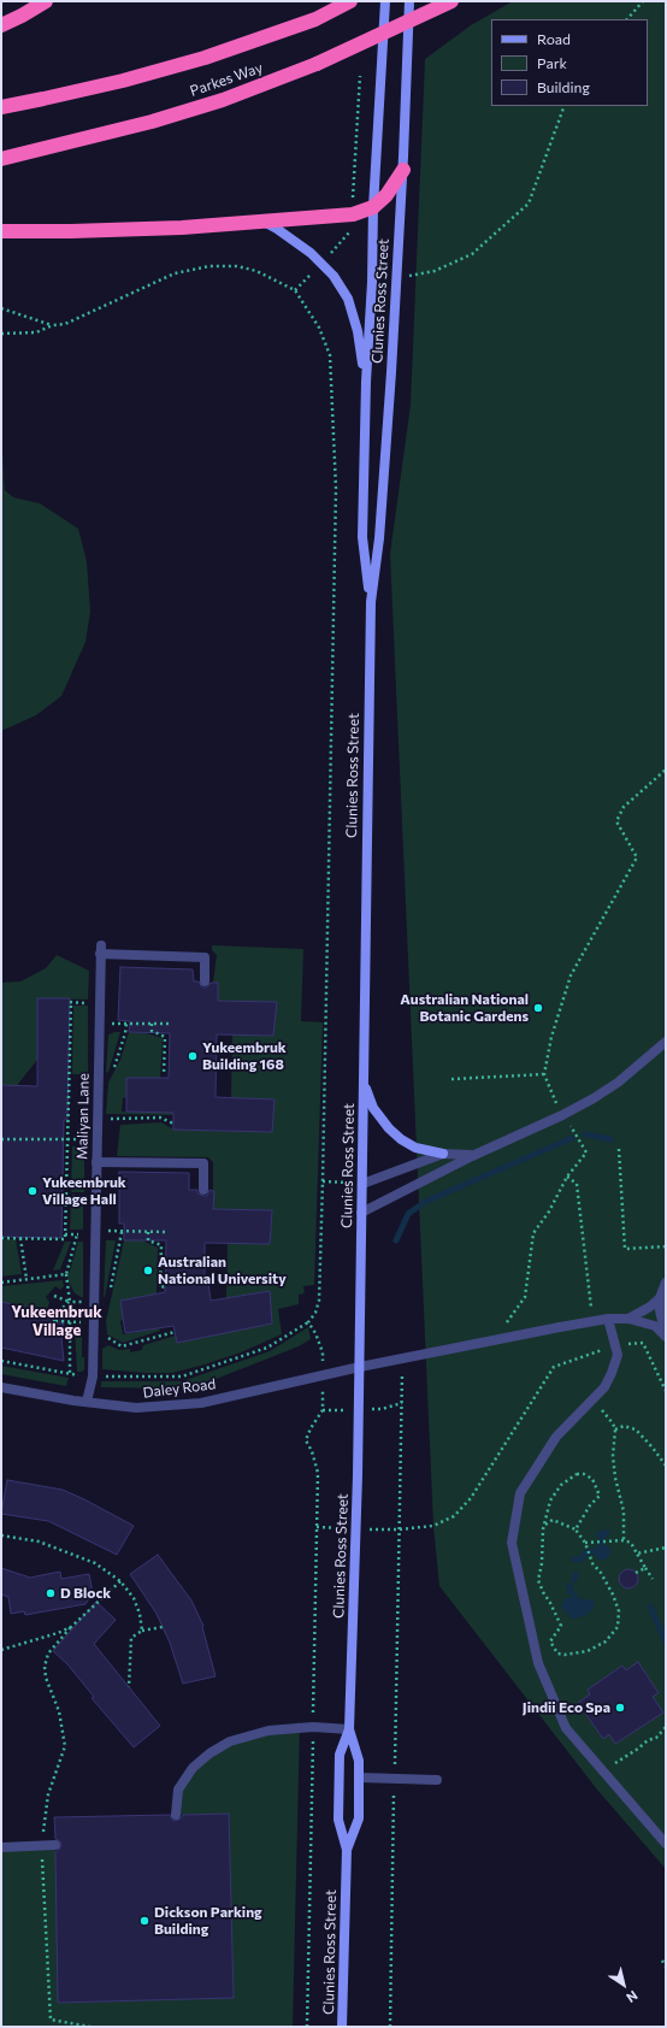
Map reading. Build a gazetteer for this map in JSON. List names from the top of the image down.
{
  "streets": {
    "highway": ["Parkes Way"],
    "street": ["Clunies Ross Street", "Maliyan Lane", "Daley Road"]
  },
  "crossings": [
    ["Clunies Ross Street", "Daley Road"],
    ["Maliyan Lane", "Daley Road"]
  ],
  "districts": ["Yukeembruk Village"],
  "places": [
    "Australian National Botanic Gardens",
    "Yukeembruk Building 168",
    "Yukeembruk Village Hall",
    "Australian National University",
    "D Block",
    "Jindii Eco Spa",
    "Dickson Parking Building"
  ],
  "legend": ["Road", "Park", "Building"],
  "north": "bottom right"
}
